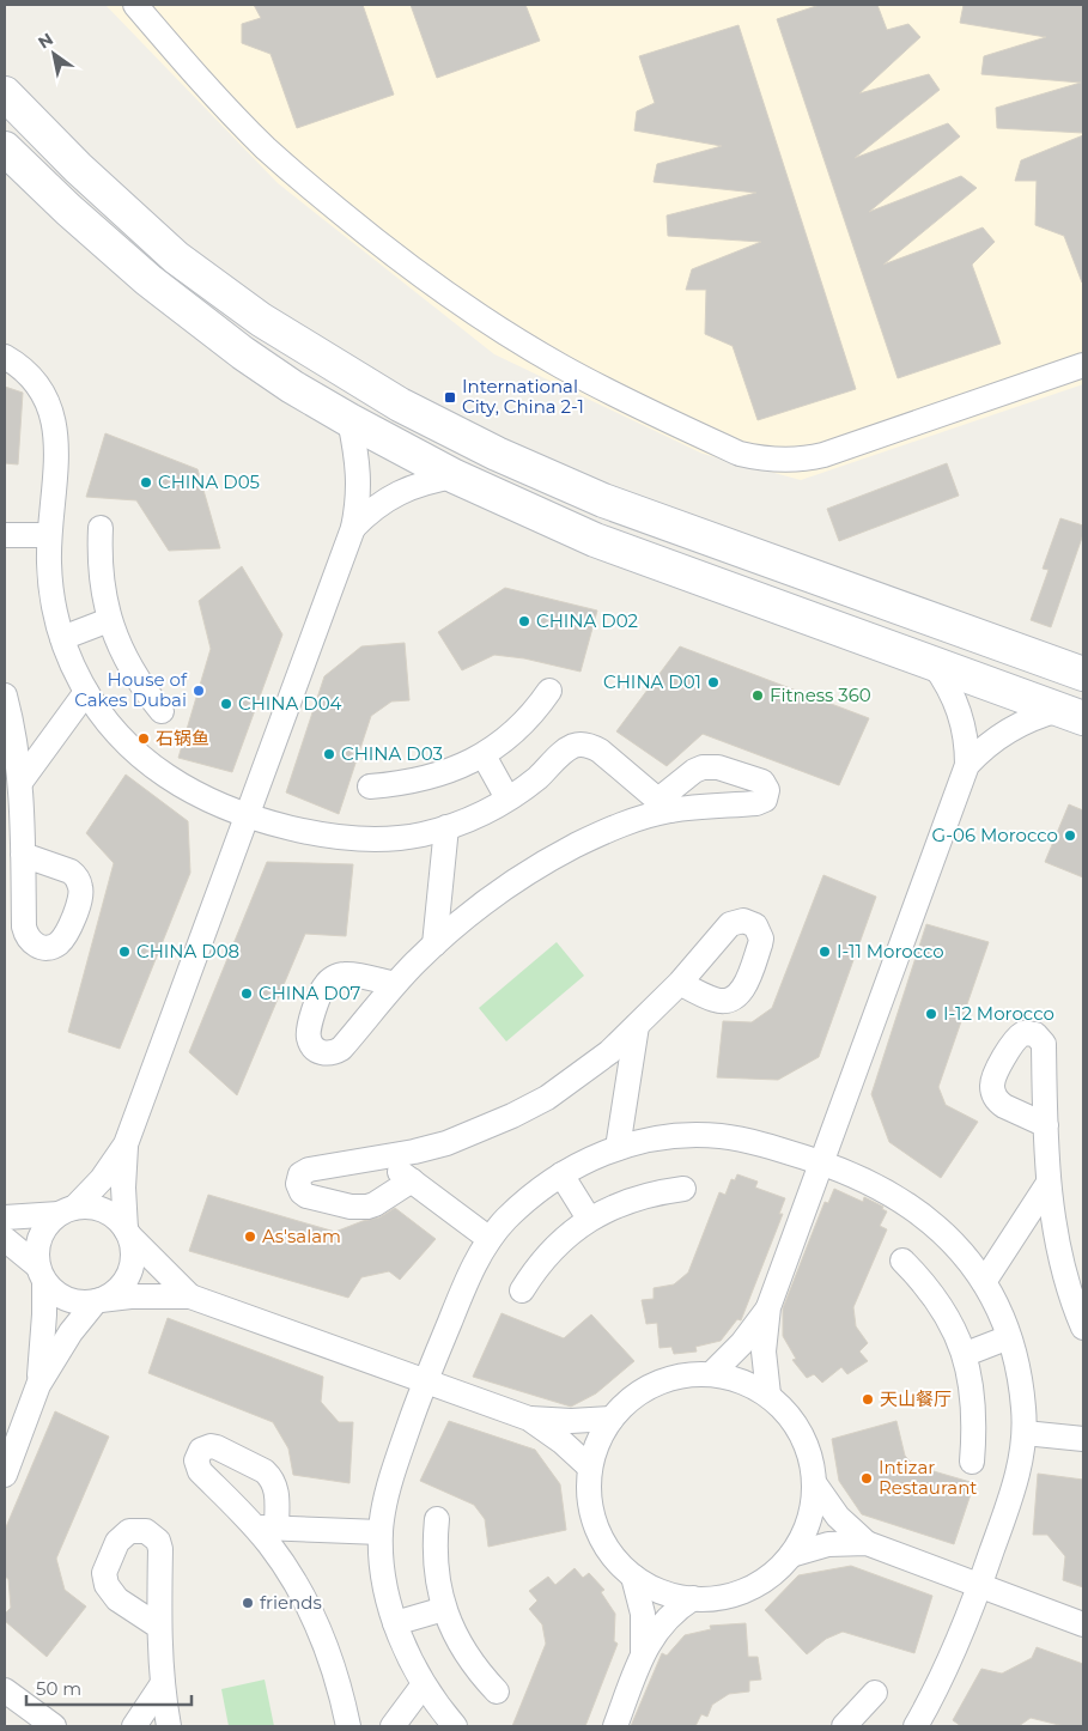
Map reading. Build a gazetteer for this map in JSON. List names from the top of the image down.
{
  "places": {
    "transit": ["International City, China 2-1"],
    "other": [
      "CHINA D05",
      "CHINA D02",
      "CHINA D01",
      "House of Cakes Dubai",
      "Fitness 360",
      "CHINA D04",
      "石锅鱼",
      "CHINA D03",
      "G-06 Morocco",
      "CHINA D08",
      "I-11 Morocco",
      "CHINA D07",
      "I-12 Morocco",
      "As'salam",
      "天山餐厅",
      "Intizar Restaurant",
      "friends"
    ]
  },
  "scale_bar": "50 m",
  "north": "top left"
}
